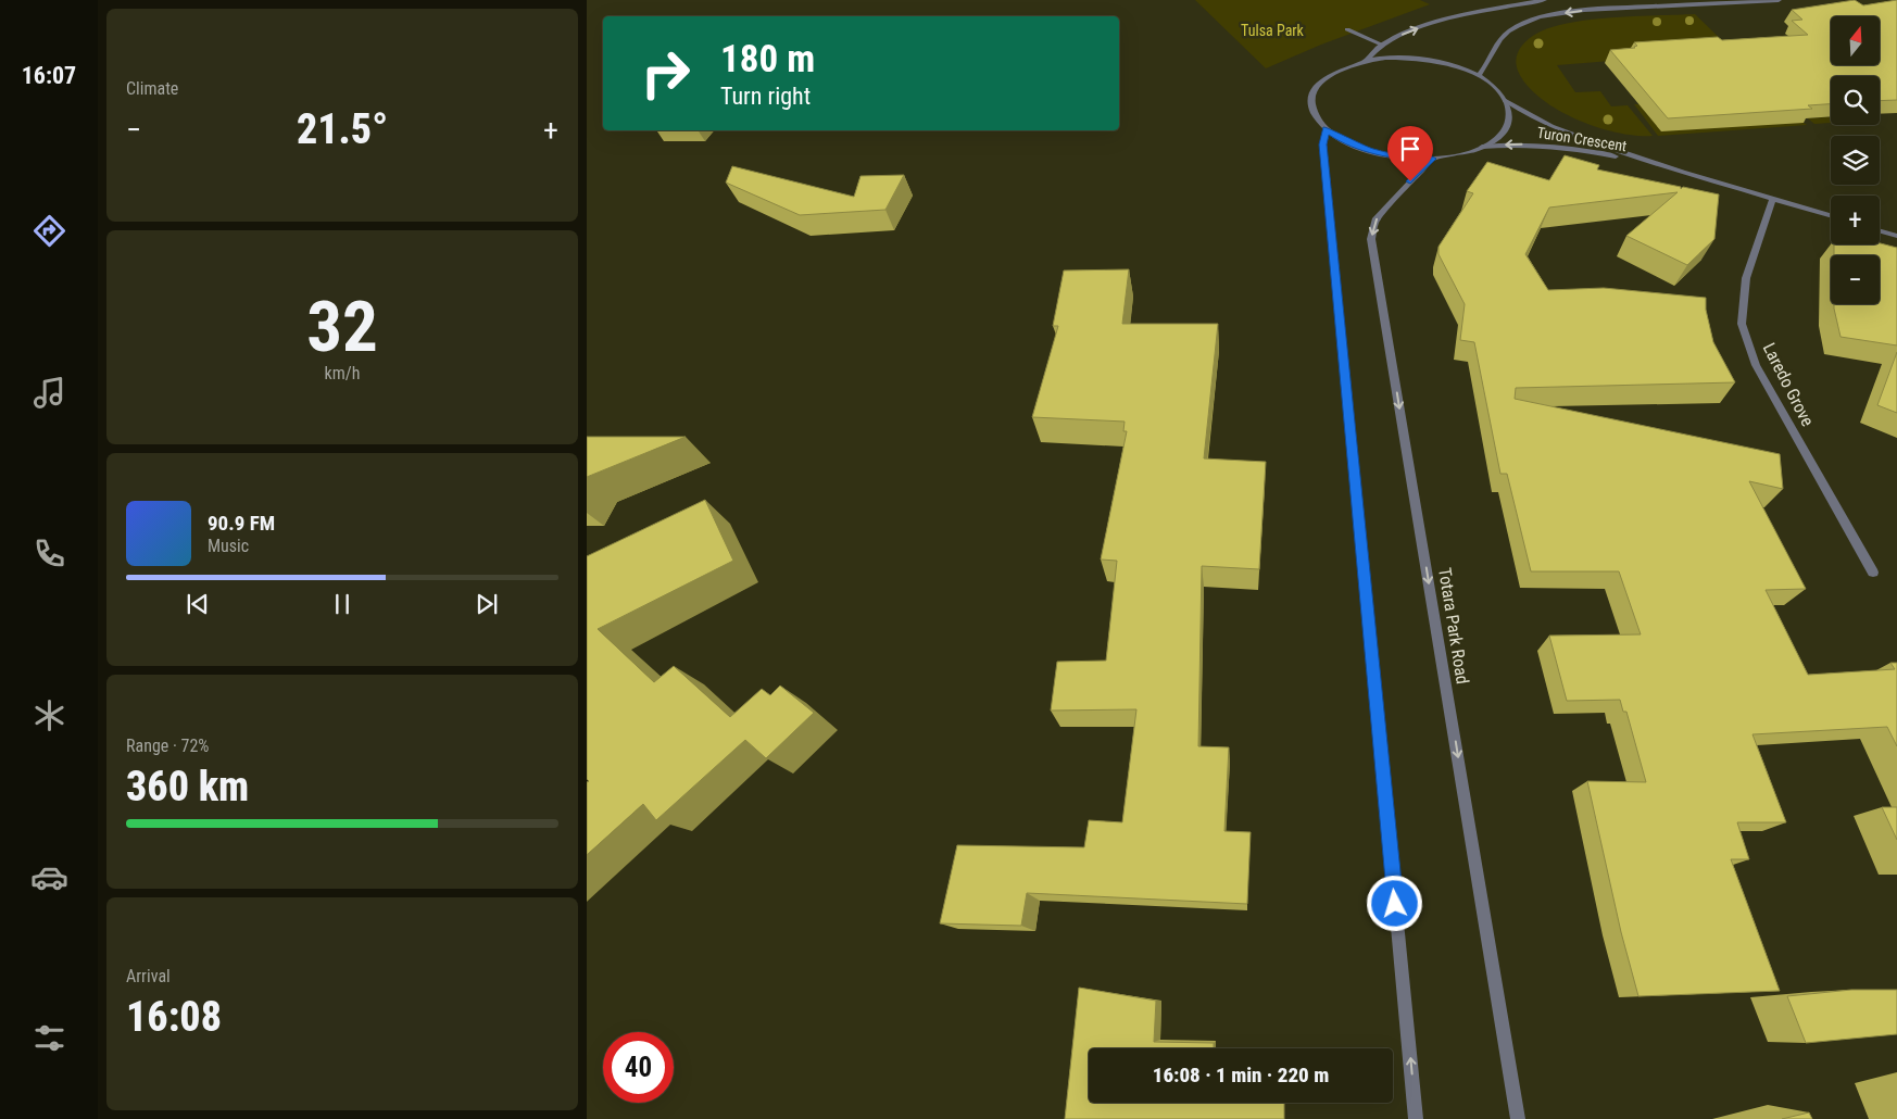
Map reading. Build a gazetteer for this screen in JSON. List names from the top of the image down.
{
  "streets": {
    "street": ["Turon Crescent", "Laredo Grove", "Totara Park Road"]
  },
  "crossings": [
    ["Turon Crescent", "Laredo Grove"]
  ],
  "parks": ["Tulsa Park"],
  "north": "top",
  "page": {
    "tabs": "16:07",
    "tile": [
      "Climate",
      ["32", "km/h"],
      ["Range · 72%", "360 km"],
      ["Arrival", "16:08"]
    ],
    "map_buttons": ["+", "−"],
    "turn": ["180 m", "Turn right"],
    "heat": ["−", "21.5°", "+"],
    "song": ["90.9 FM", "Music"],
    "limit": "40",
    "trip": "16:08 · 1 min · 220 m"
  }
}
